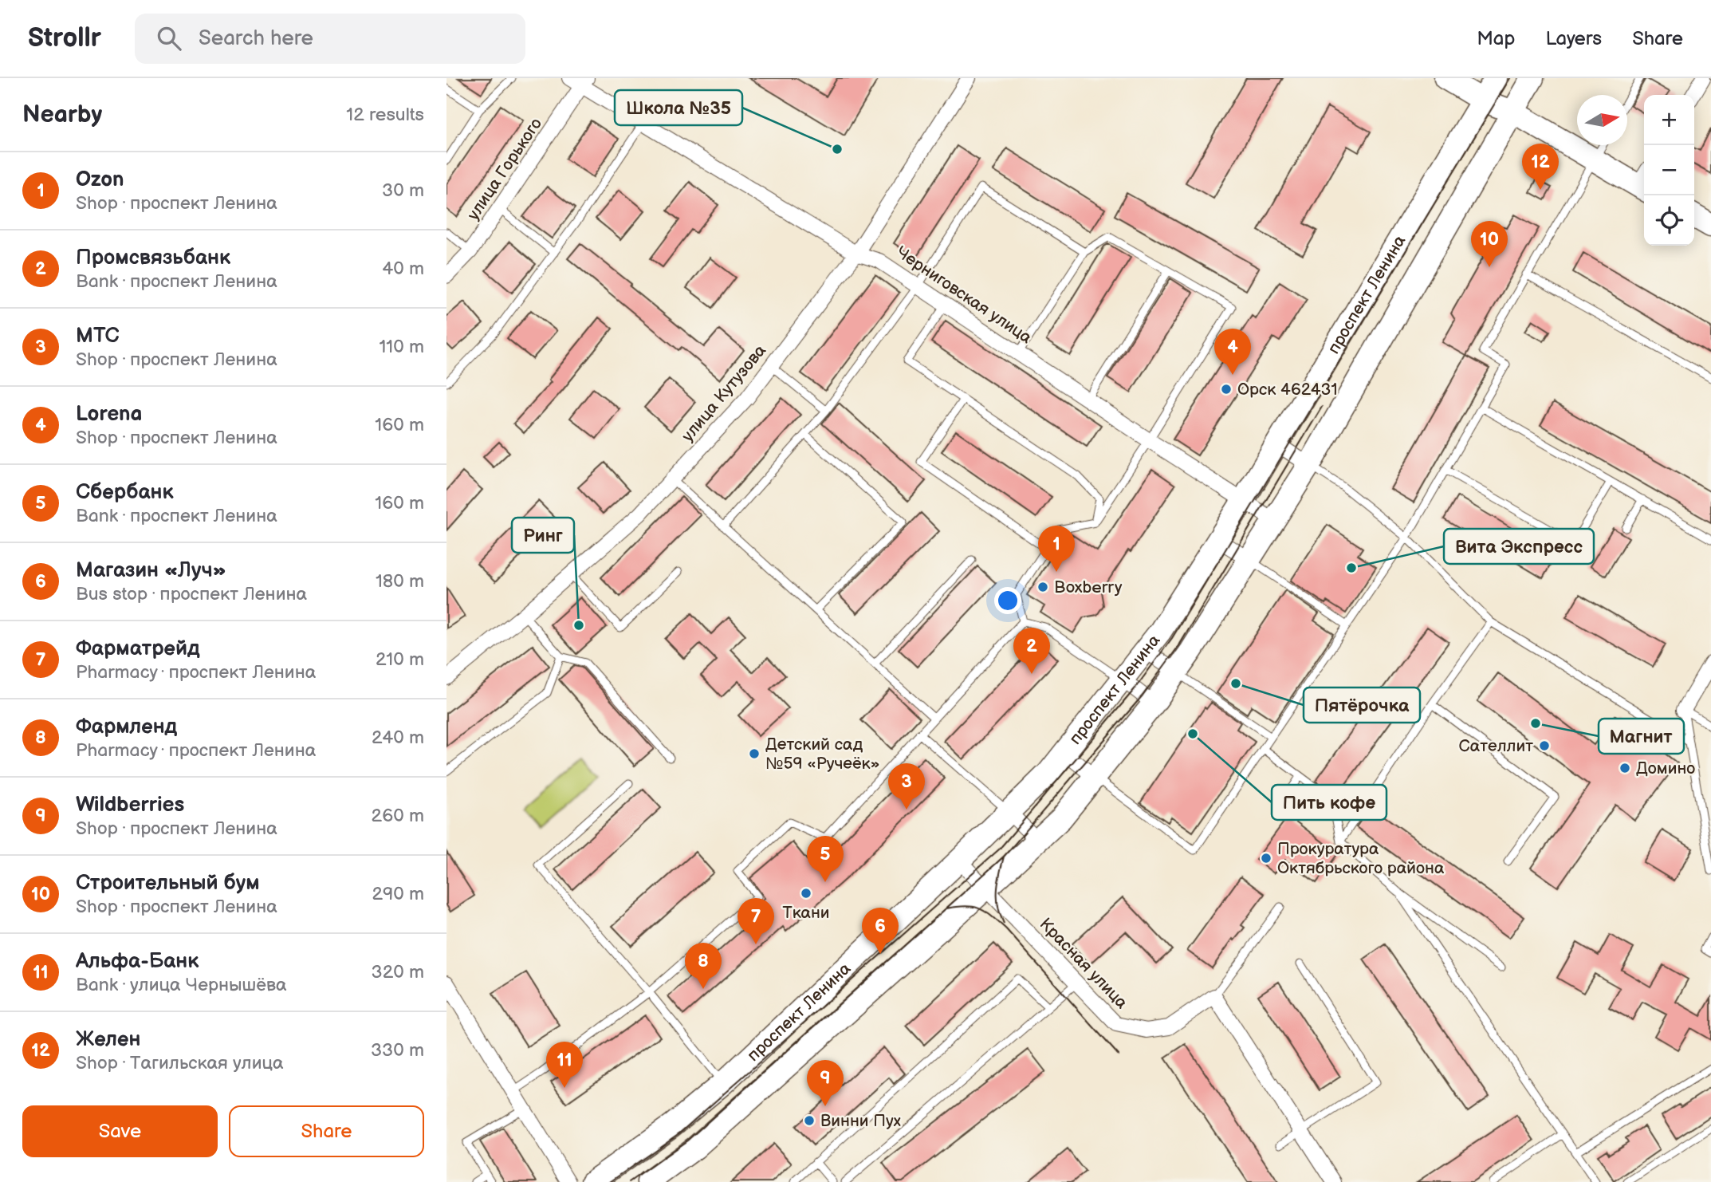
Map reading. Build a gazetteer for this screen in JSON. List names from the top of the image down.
{
  "streets": {
    "main road": ["проспект Ленина"],
    "street": [
      "улица Горького",
      "Черниговская улица",
      "улица Кутузова",
      "Красная улица"
    ]
  },
  "crossings": [
    ["улица Горького", "Черниговская улица"],
    ["проспект Ленина", "Черниговская улица"],
    ["проспект Ленина", "Красная улица"],
    ["Черниговская улица", "улица Кутузова"]
  ],
  "places": [
    "Школа №35",
    "Орск 462431",
    "Вита Экспресс",
    "Boxberry",
    "Ринг",
    "Пятёрочка",
    "Магнит",
    "Пить кофе",
    "Сателлит",
    "Детский сад №59 «Ручеёк»",
    "Домино",
    "Прокуратура Октябрьского района",
    "Ткани",
    "Винни Пух"
  ],
  "north": "right",
  "page": {
    "header": "Strollr",
    "search": "Search here",
    "nav": ["Map", "Layers", "Share"],
    "heading": ["Nearby", "12 results"],
    "map_buttons": ["+", "−"],
    "pins": [
      "12",
      "10",
      "4",
      "1",
      "2",
      "3",
      "5",
      "7",
      "6",
      "8",
      "11",
      "9"
    ],
    "list": [
      {
        "mark": "1",
        "name": "Ozon",
        "note": "Shop · проспект Ленина",
        "value": "30 m"
      },
      {
        "mark": "2",
        "name": "Промсвязьбанк",
        "note": "Bank · проспект Ленина",
        "value": "40 m"
      },
      {
        "mark": "3",
        "name": "МТС",
        "note": "Shop · проспект Ленина",
        "value": "110 m"
      },
      {
        "mark": "4",
        "name": "Lorena",
        "note": "Shop · проспект Ленина",
        "value": "160 m"
      },
      {
        "mark": "5",
        "name": "Сбербанк",
        "note": "Bank · проспект Ленина",
        "value": "160 m"
      },
      {
        "mark": "6",
        "name": "Магазин «Луч»",
        "note": "Bus stop · проспект Ленина",
        "value": "180 m"
      },
      {
        "mark": "7",
        "name": "Фарматрейд",
        "note": "Pharmacy · проспект Ленина",
        "value": "210 m"
      },
      {
        "mark": "8",
        "name": "Фармленд",
        "note": "Pharmacy · проспект Ленина",
        "value": "240 m"
      },
      {
        "mark": "9",
        "name": "Wildberries",
        "note": "Shop · проспект Ленина",
        "value": "260 m"
      },
      {
        "mark": "10",
        "name": "Строительный бум",
        "note": "Shop · проспект Ленина",
        "value": "290 m"
      },
      {
        "mark": "11",
        "name": "Альфа-Банк",
        "note": "Bank · улица Чернышёва",
        "value": "320 m"
      },
      {
        "mark": "12",
        "name": "Желен",
        "note": "Shop · Тагильская улица",
        "value": "330 m"
      }
    ],
    "buttons": ["Save", "Share"]
  }
}
